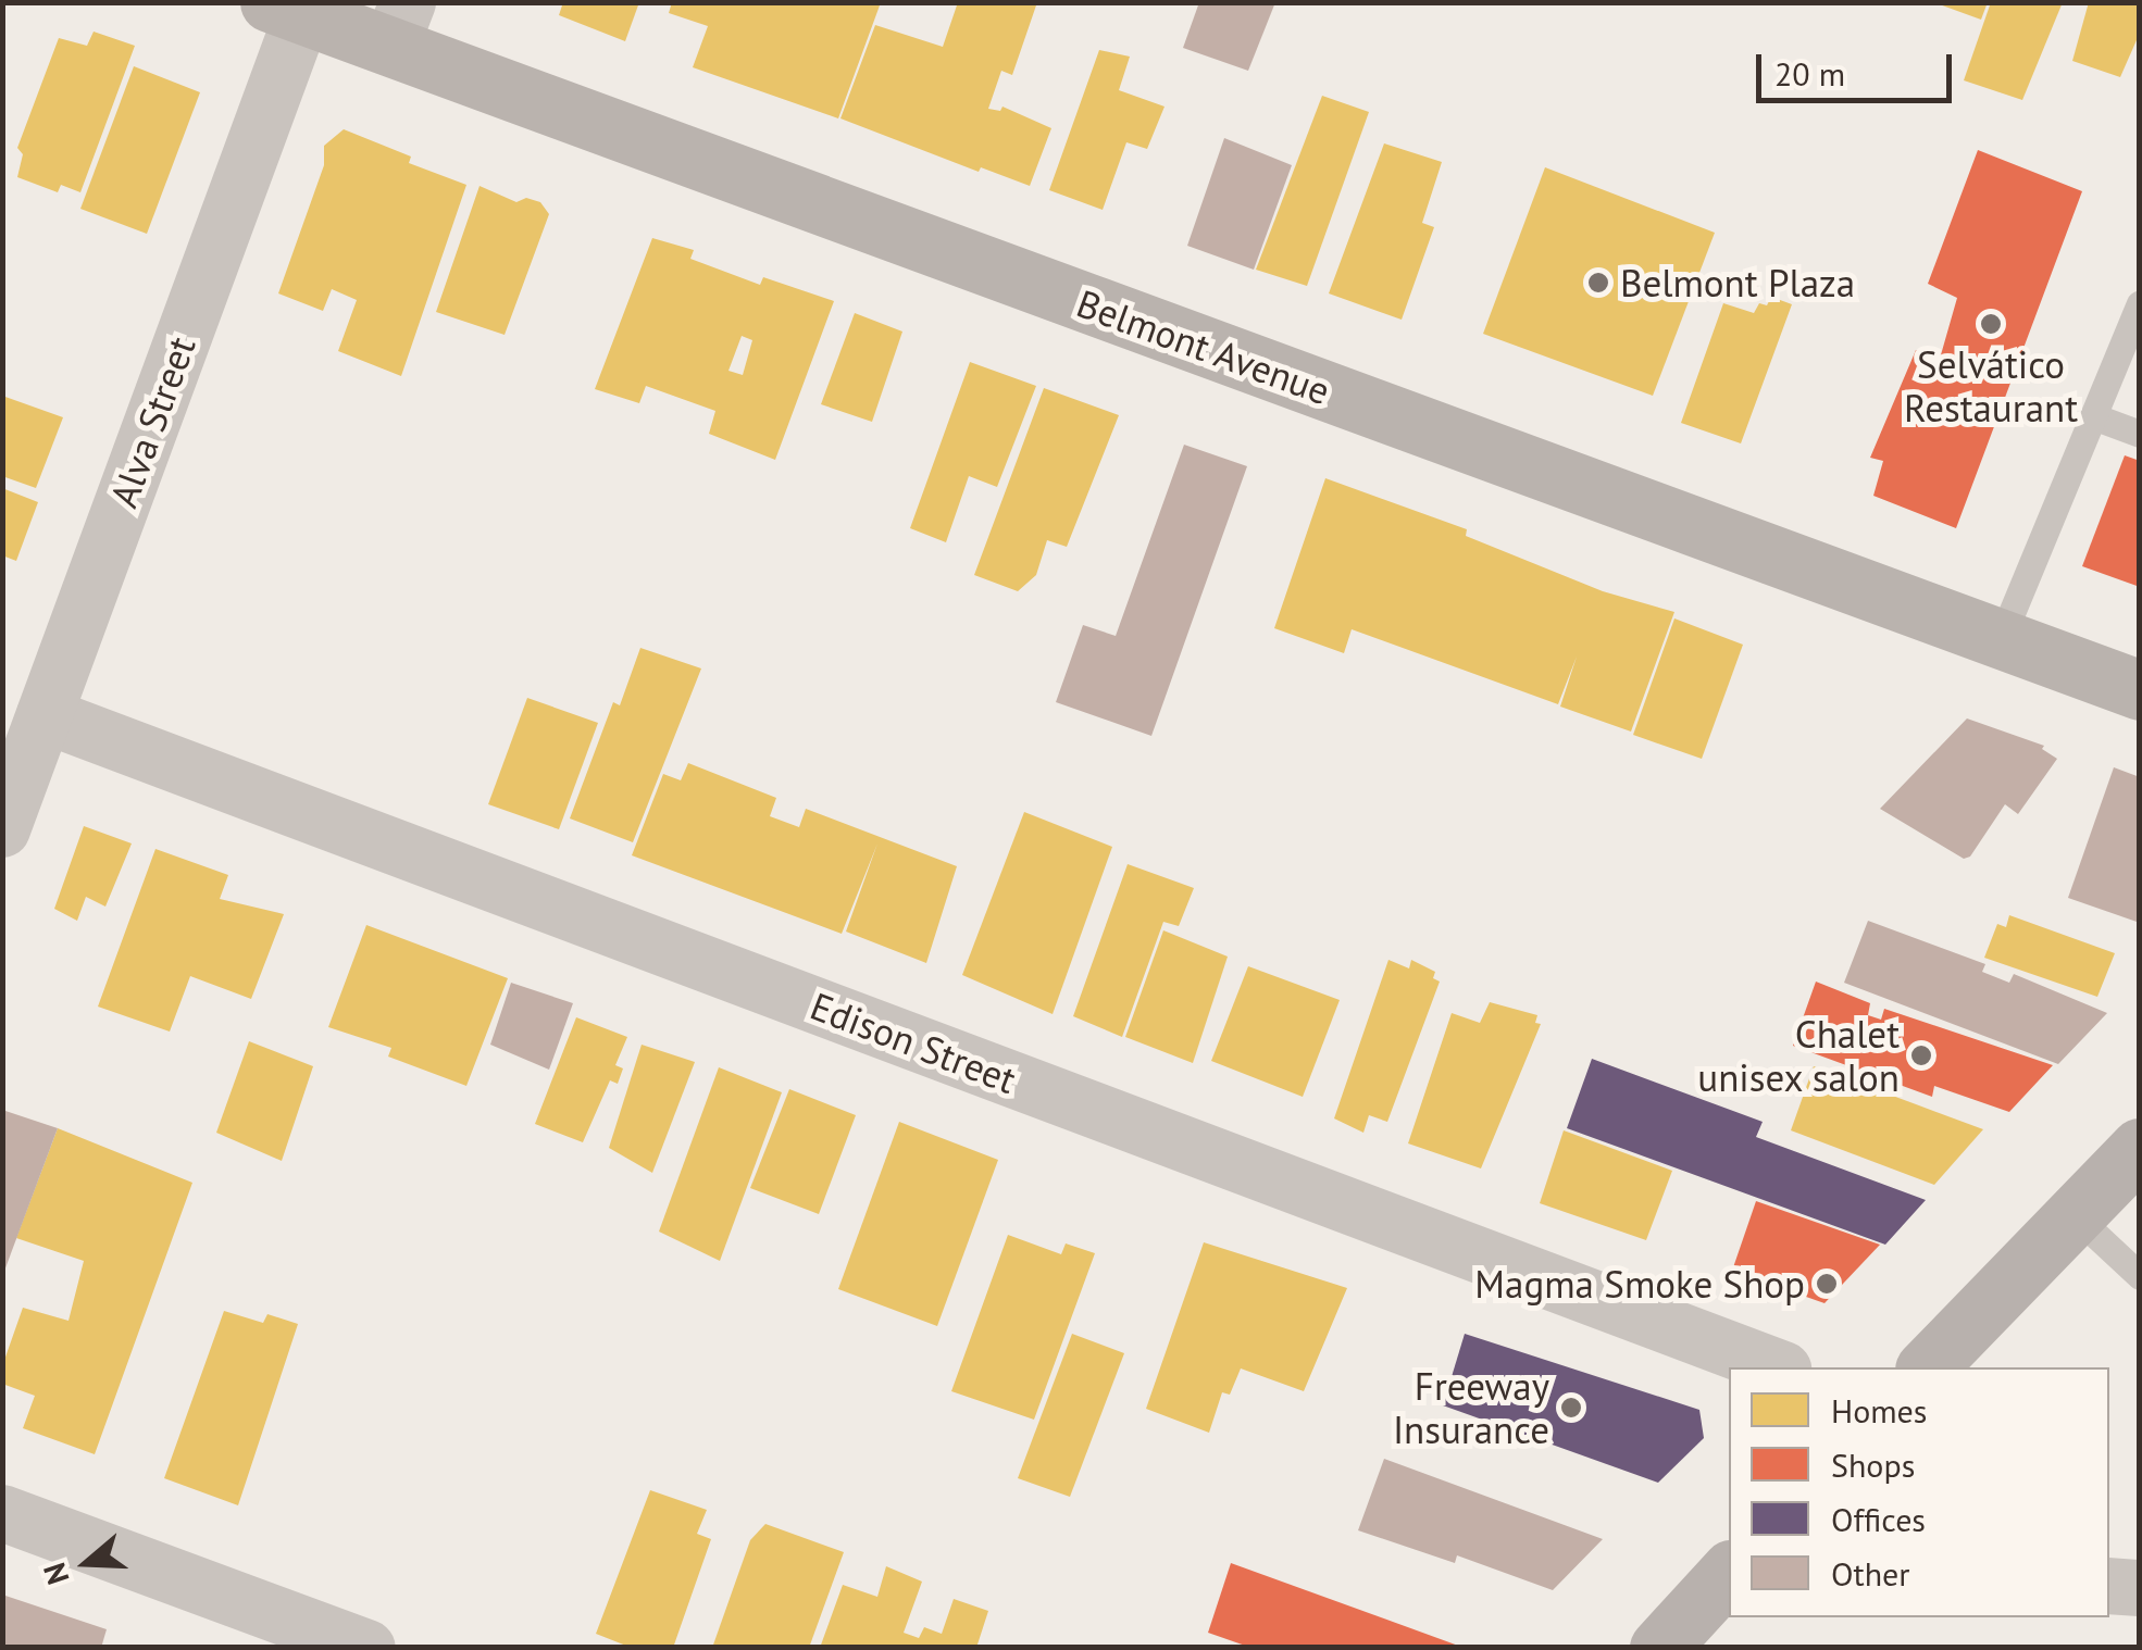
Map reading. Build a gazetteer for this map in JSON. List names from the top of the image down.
{
  "streets": {
    "street": ["Belmont Avenue", "Alva Street", "Edison Street"]
  },
  "crossings": [
    ["Belmont Avenue", "Alva Street"],
    ["Alva Street", "Edison Street"]
  ],
  "places": [
    "Belmont Plaza",
    "Selvático Restaurant",
    "Chalet unisex salon",
    "Magma Smoke Shop",
    "Freeway Insurance"
  ],
  "legend": [
    "Homes",
    "Shops",
    "Offices",
    "Other"
  ],
  "scale_bar": "20 m",
  "north": "left"
}
